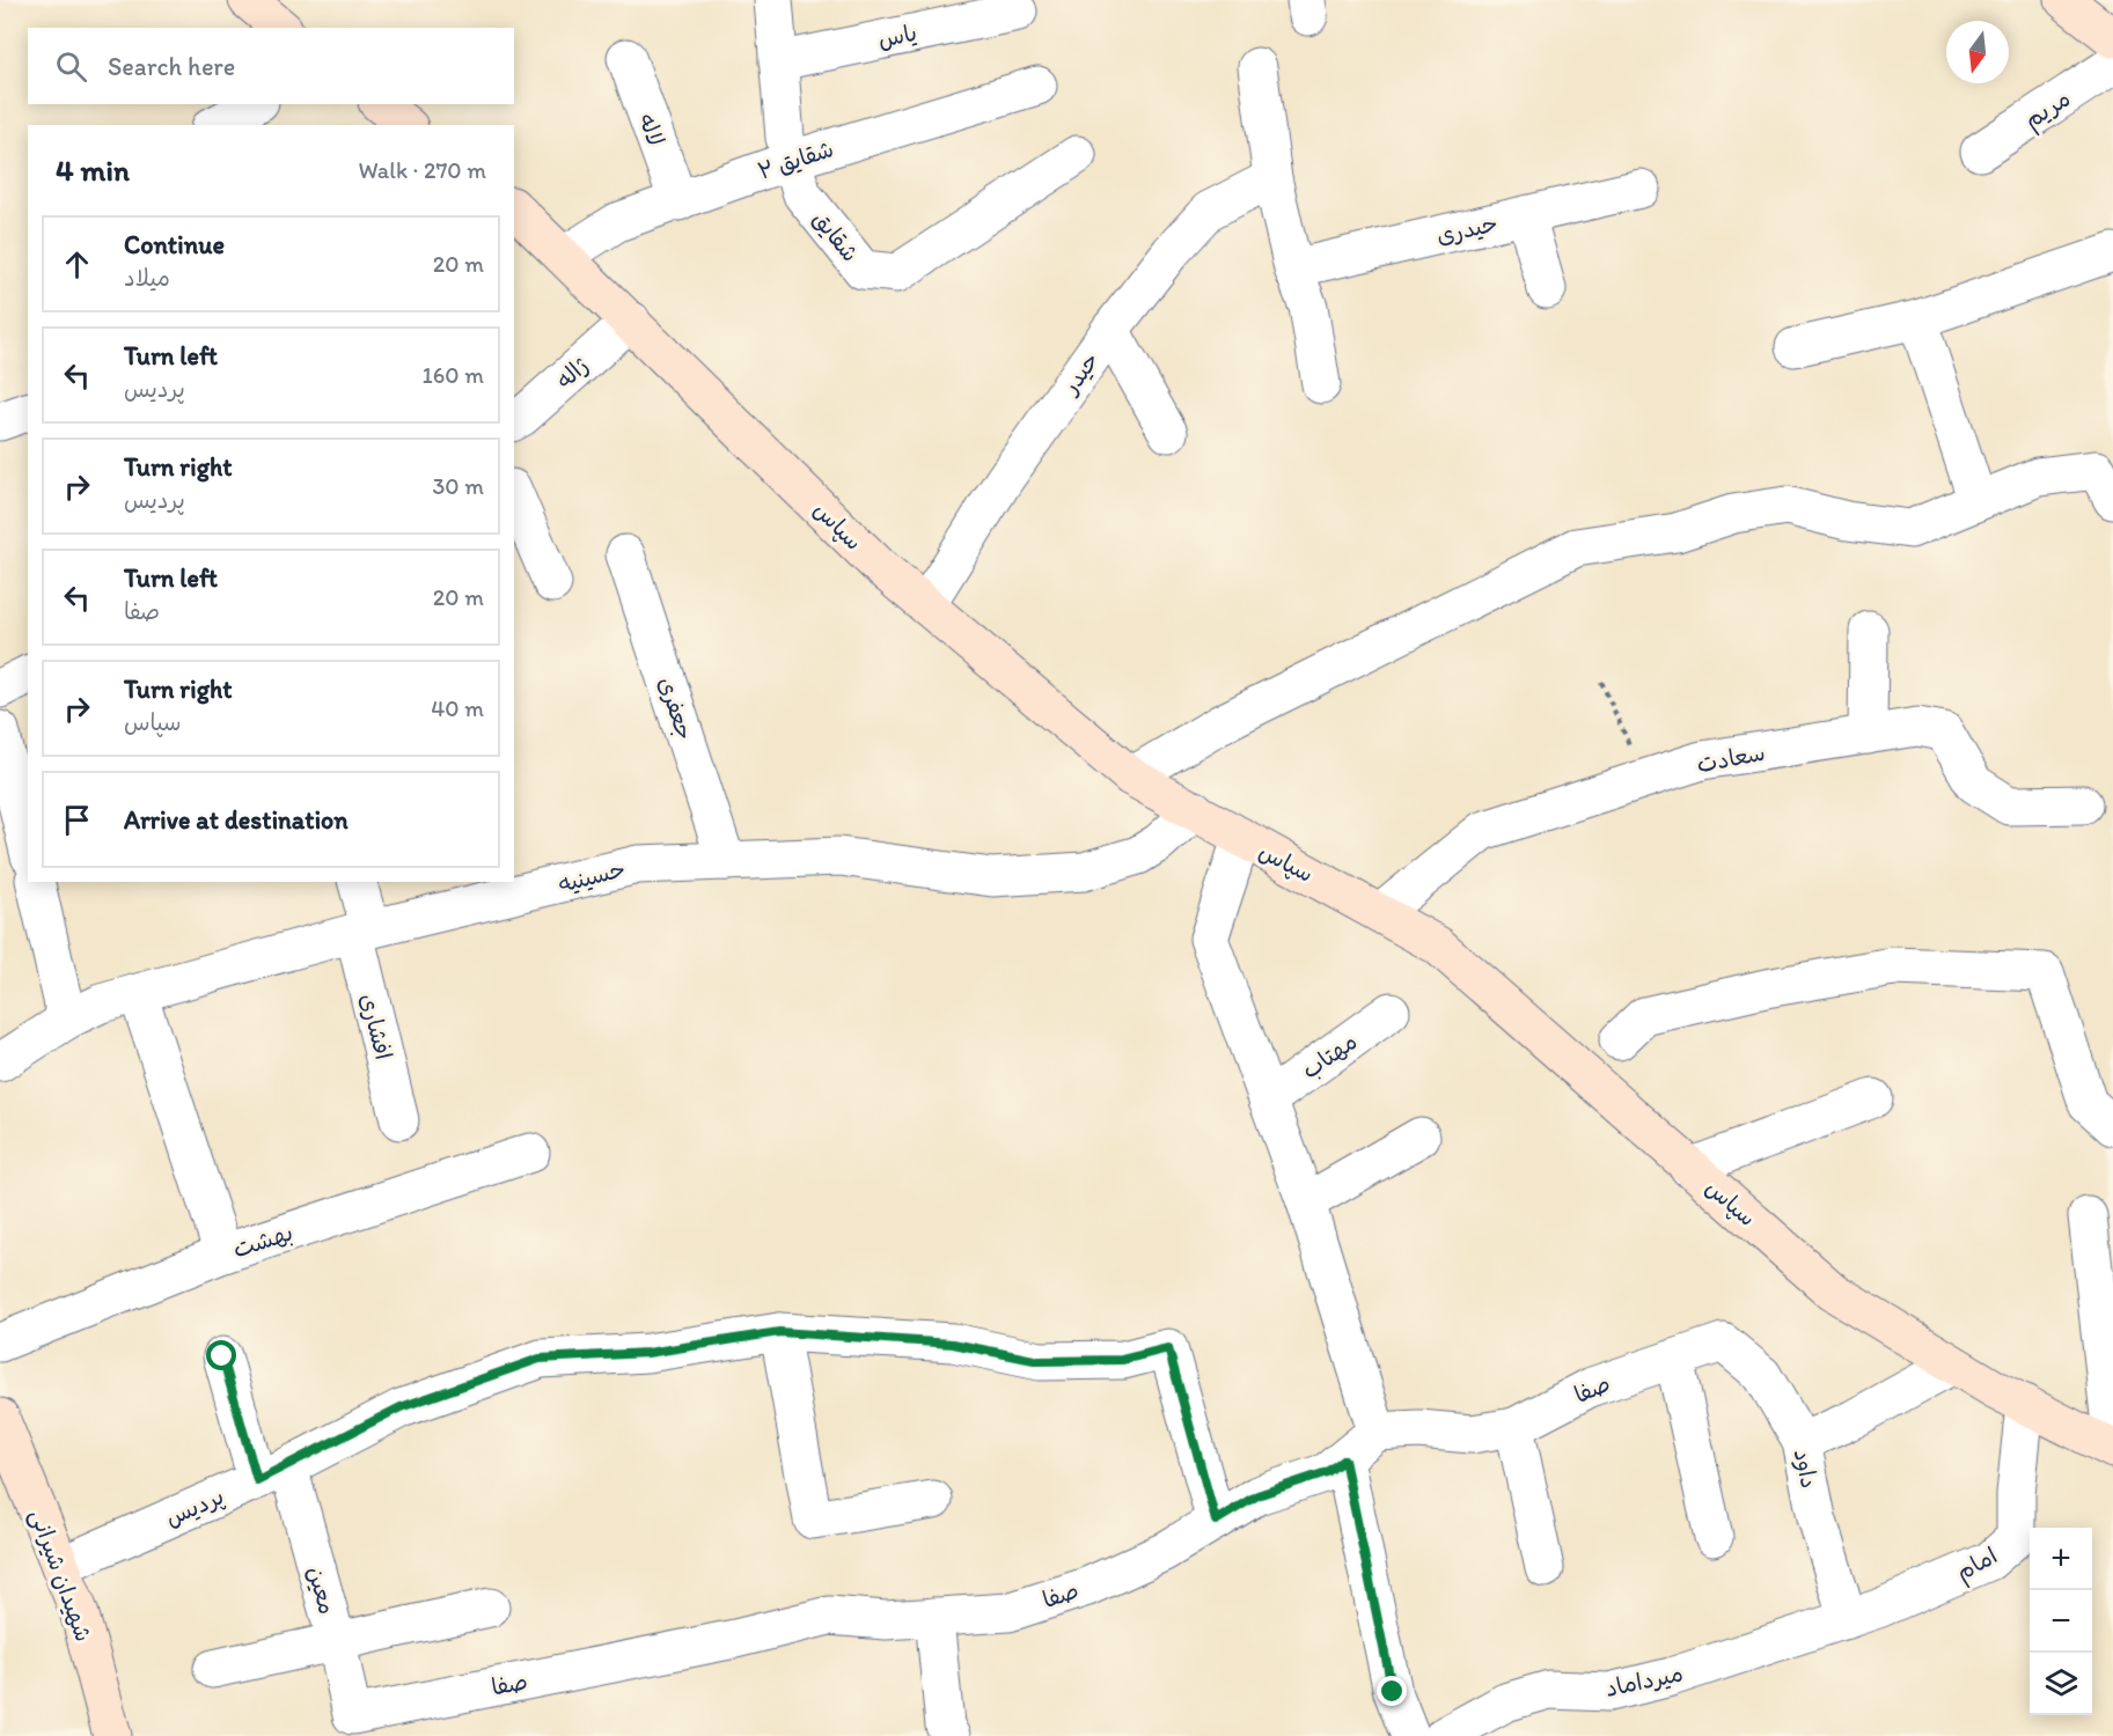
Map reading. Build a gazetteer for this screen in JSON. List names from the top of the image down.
{
  "streets": {
    "street": [
      "یاس",
      "مریم",
      "لاله",
      "شقایق ۲",
      "حیدری",
      "شقایق",
      "ژاله",
      "حیدر",
      "سپاس",
      "جعفری",
      "سعادت",
      "حسینیه",
      "افشاری",
      "مهتاب",
      "بهشت",
      "صفا",
      "داود",
      "پردیس",
      "امام",
      "شهیدان شیرانی",
      "معین",
      "میرداماد"
    ]
  },
  "crossings": [
    ["یاس", "شقایق"],
    ["لاله", "شقایق ۲"],
    ["شقایق ۲", "شقایق"],
    ["شقایق ۲", "سپاس"],
    ["ژاله", "سپاس"],
    ["حیدر", "سپاس"],
    ["سپاس", "سعادت"],
    ["سپاس", "حسینیه"],
    ["سپاس", "امام"],
    ["جعفری", "حسینیه"],
    ["حسینیه", "افشاری"],
    ["صفا", "داود"],
    ["صفا", "پردیس"],
    ["صفا", "معین"],
    ["داود", "امام"],
    ["داود", "میرداماد"],
    ["پردیس", "شهیدان شیرانی"],
    ["پردیس", "معین"],
    ["امام", "میرداماد"]
  ],
  "north": "bottom",
  "page": {
    "search": "Search here",
    "heading": ["4 min", "Walk · 270 m"],
    "list": [
      ["Continue", "میلاد", "20 m"],
      ["Turn left", "پردیس", "160 m"],
      ["Turn right", "پردیس", "30 m"],
      ["Turn left", "صفا", "20 m"],
      ["Turn right", "سپاس", "40 m"],
      "Arrive at destination"
    ],
    "map_buttons": ["+", "−"]
  }
}
